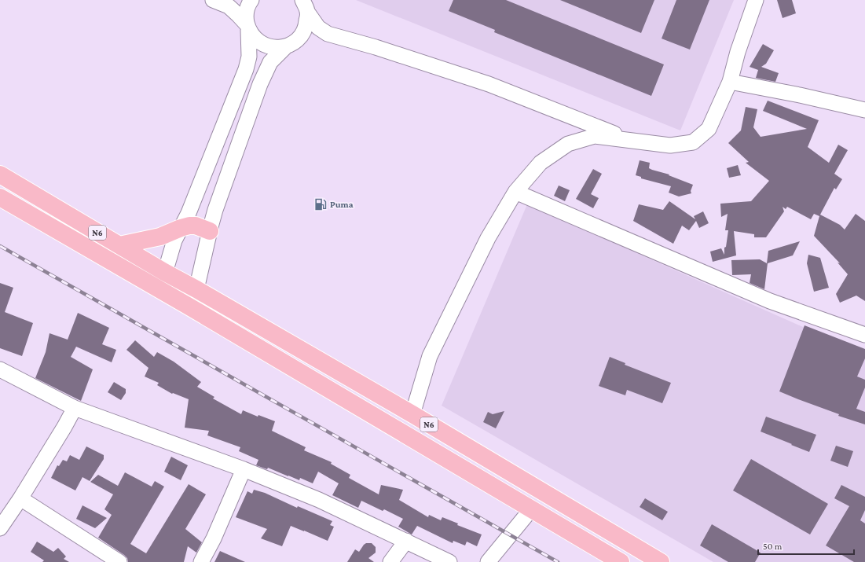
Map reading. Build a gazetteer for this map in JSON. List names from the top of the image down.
{
  "streets": {
    "highway": ["N6"]
  },
  "places": {
    "fuel station": ["Puma"]
  },
  "scale_bar": "50 m"
}
